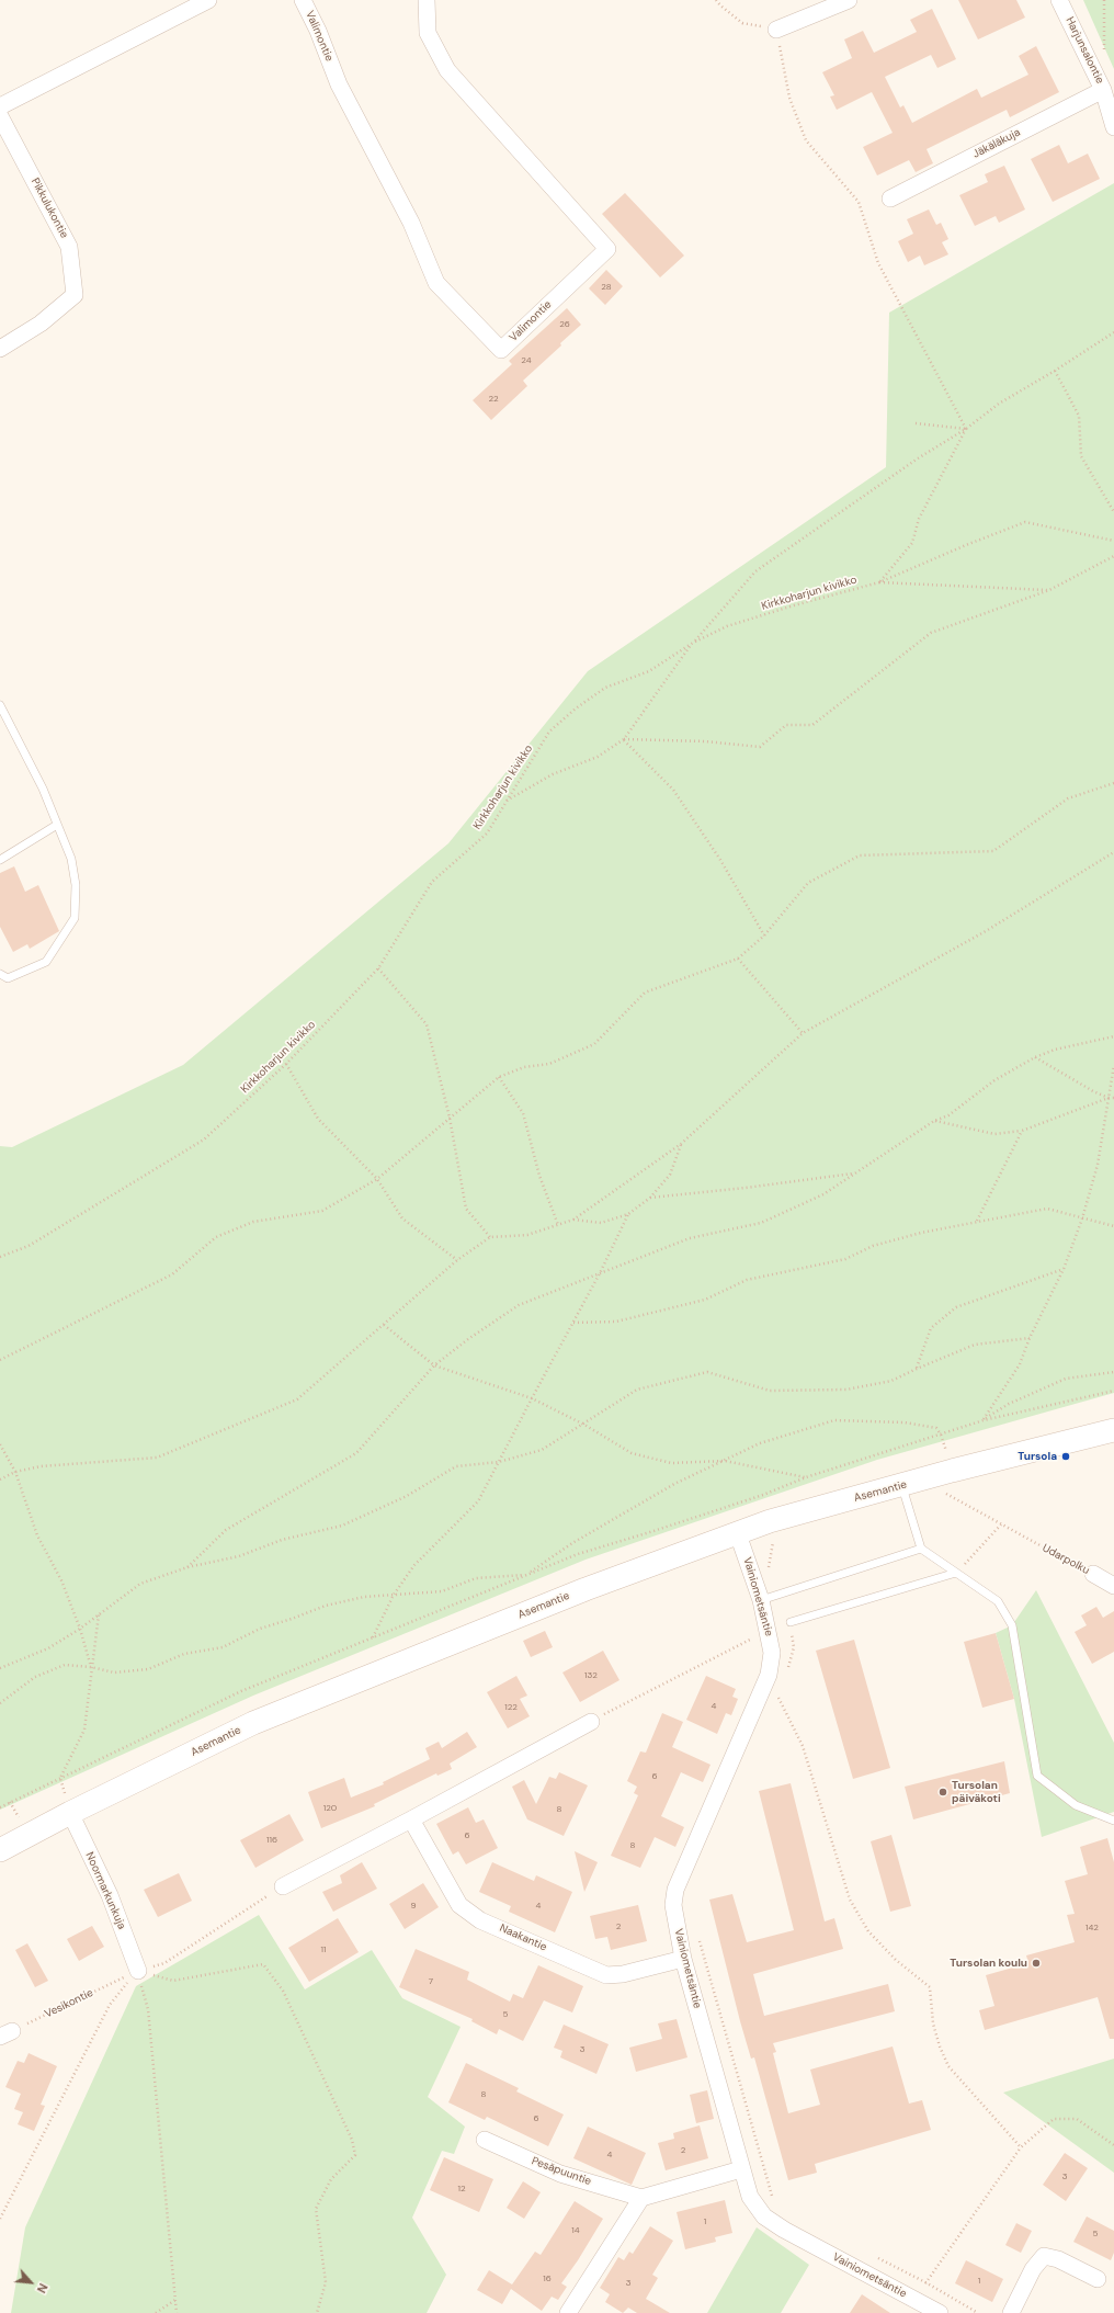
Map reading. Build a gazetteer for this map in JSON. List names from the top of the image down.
{
  "streets": {
    "main road": ["Asemantie"],
    "street": [
      "Valimontie",
      "Harjunsalontie",
      "Jäkäläkuja",
      "Pikkulukontie",
      "Udarpolku",
      "Vainiometsäntie",
      "Noormarkunkuja",
      "Naakantie",
      "Pesäpuuntie"
    ],
    "path": ["Kirkkoharjun kivikko", "Vesikontie"]
  },
  "crossings": [
    ["Harjunsalontie", "Jäkäläkuja"],
    ["Asemantie", "Udarpolku"],
    ["Asemantie", "Vainiometsäntie"],
    ["Asemantie", "Noormarkunkuja"],
    ["Vainiometsäntie", "Naakantie"],
    ["Noormarkunkuja", "Vesikontie"]
  ],
  "places": ["Tursola", "Tursolan päiväkoti", "Tursolan koulu"],
  "house_numbers": [
    "28",
    "26",
    "24",
    "22",
    "132",
    "4",
    "122",
    "6",
    "120",
    "8",
    "6",
    "116",
    "8",
    "9",
    "4",
    "2",
    "142",
    "11",
    "7",
    "5",
    "3",
    "8",
    "6",
    "2",
    "4",
    "3",
    "12",
    "1",
    "14",
    "5",
    "16",
    "1",
    "3"
  ],
  "north": "bottom right"
}
